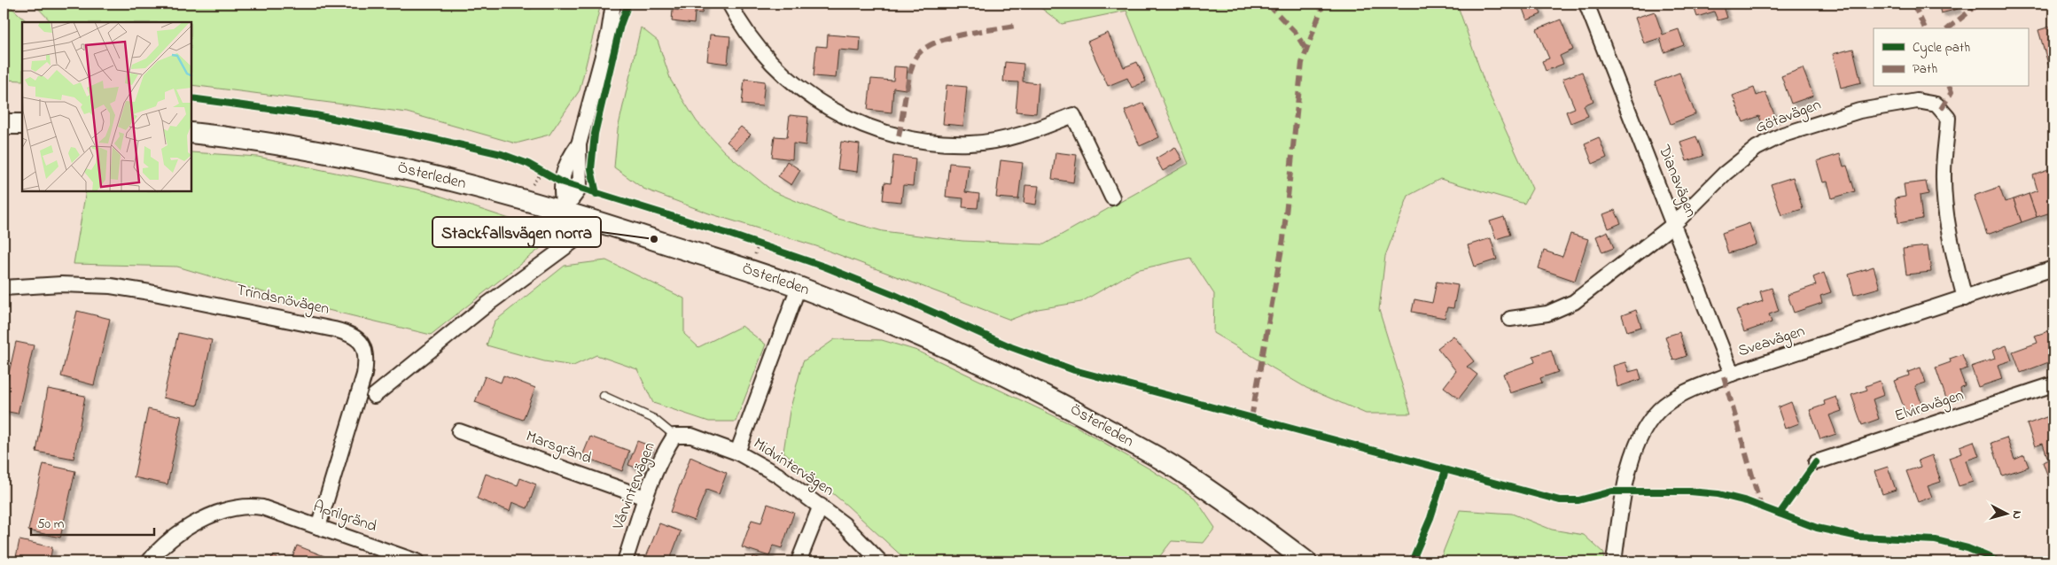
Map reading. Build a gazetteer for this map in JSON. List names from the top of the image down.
{
  "streets": {
    "main road": ["Österleden"],
    "street": [
      "Götavägen",
      "Dianavägen",
      "Trindsnövägen",
      "Sveavägen",
      "Elviravägen",
      "Marsgränd",
      "Midvintervägen",
      "Vårvintervägen",
      "Aprilgränd"
    ]
  },
  "crossings": [
    ["Götavägen", "Dianavägen"],
    ["Götavägen", "Sveavägen"],
    ["Österleden", "Midvintervägen"],
    ["Dianavägen", "Sveavägen"],
    ["Trindsnövägen", "Aprilgränd"],
    ["Marsgränd", "Vårvintervägen"],
    ["Midvintervägen", "Vårvintervägen"]
  ],
  "places": ["Stackfallsvägen norra"],
  "legend": ["Cycle path", "Path"],
  "scale_bar": "50 m",
  "north": "right"
}
